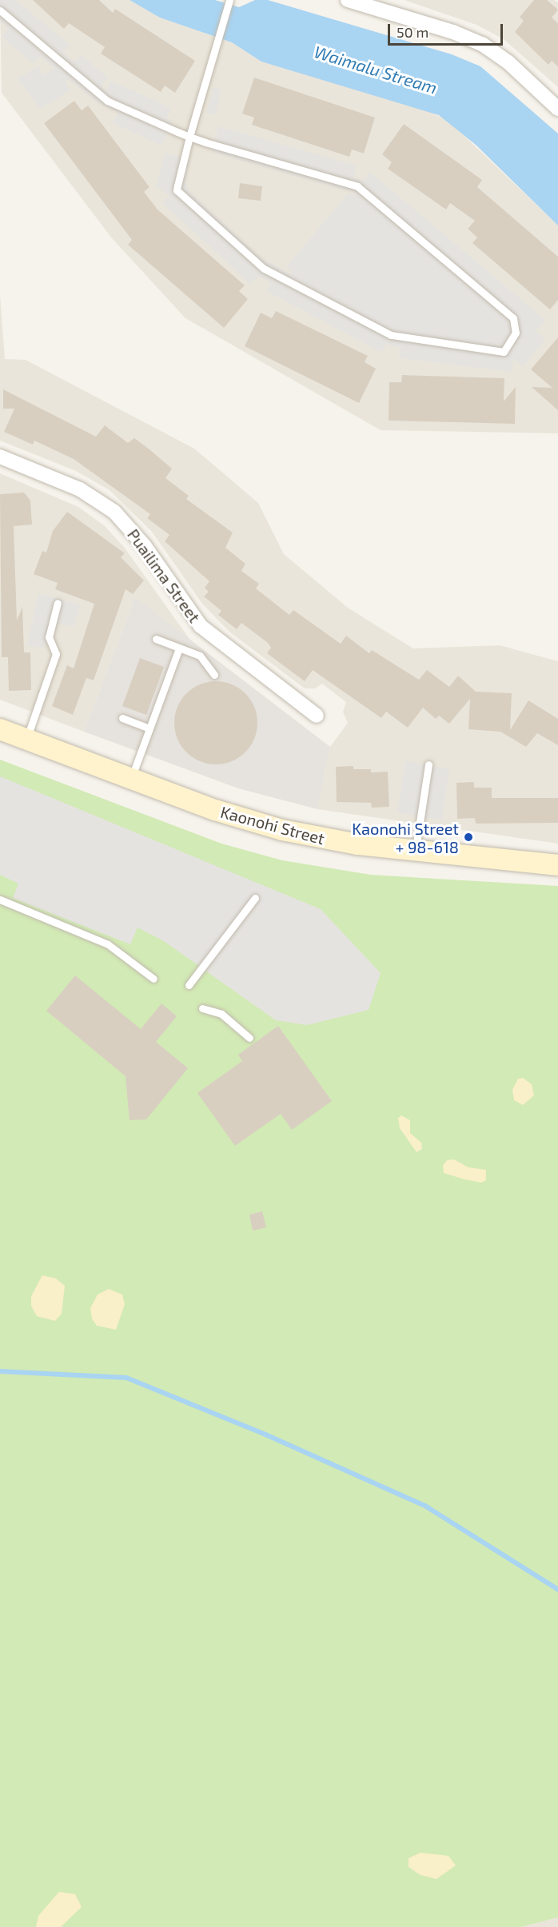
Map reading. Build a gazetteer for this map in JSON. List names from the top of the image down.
{
  "streets": {
    "street": ["Puailima Street", "Kaonohi Street"]
  },
  "water": ["Waimalu Stream"],
  "places": ["Kaonohi Street + 98-618"],
  "scale_bar": "50 m"
}
